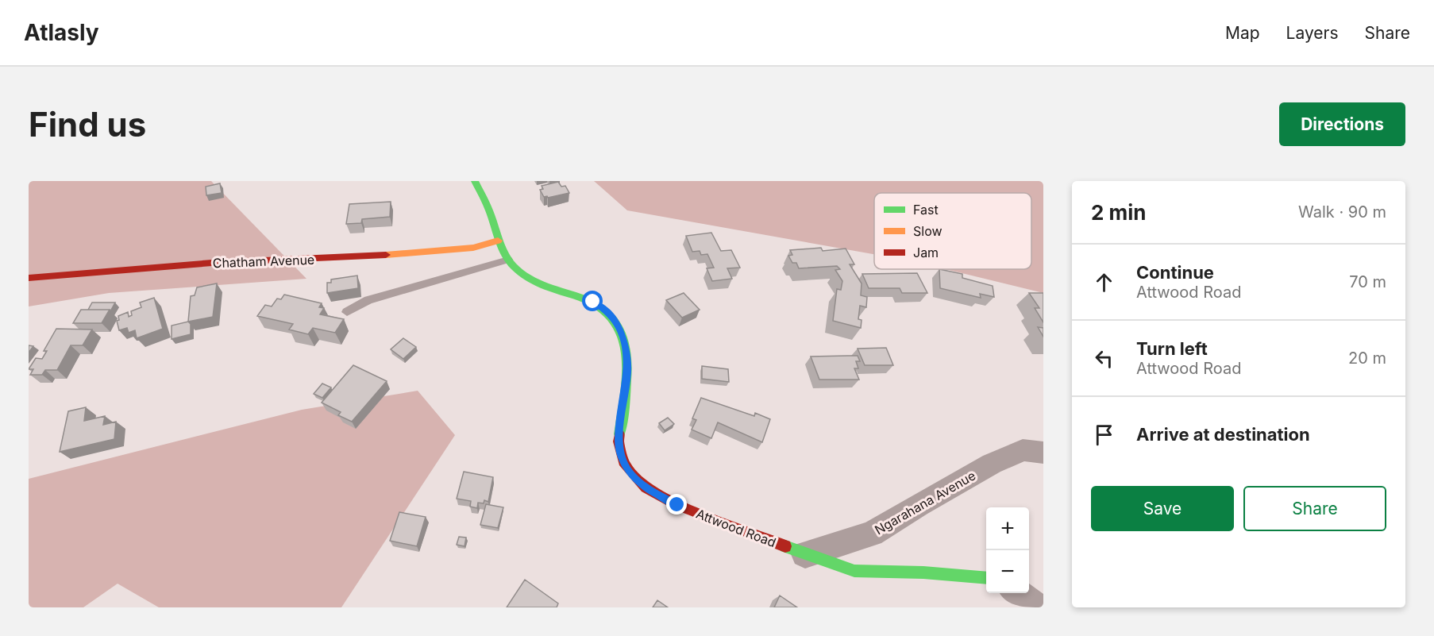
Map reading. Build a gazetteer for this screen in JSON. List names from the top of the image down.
{
  "streets": {
    "street": ["Chatham Avenue", "Ngarahana Avenue", "Attwood Road"]
  },
  "crossings": [
    ["Chatham Avenue", "Attwood Road"],
    ["Ngarahana Avenue", "Attwood Road"]
  ],
  "legend": ["Fast", "Slow", "Jam"],
  "page": {
    "header": "Atlasly",
    "nav": ["Map", "Layers", "Share"],
    "buttons": [
      "Directions",
      ["Save", "Share"]
    ],
    "title": "Find us",
    "heading": ["2 min", "Walk · 90 m"],
    "list": [
      ["Continue", "Attwood Road", "70 m"],
      ["Turn left", "Attwood Road", "20 m"],
      "Arrive at destination"
    ],
    "map_buttons": ["+", "−"]
  }
}
